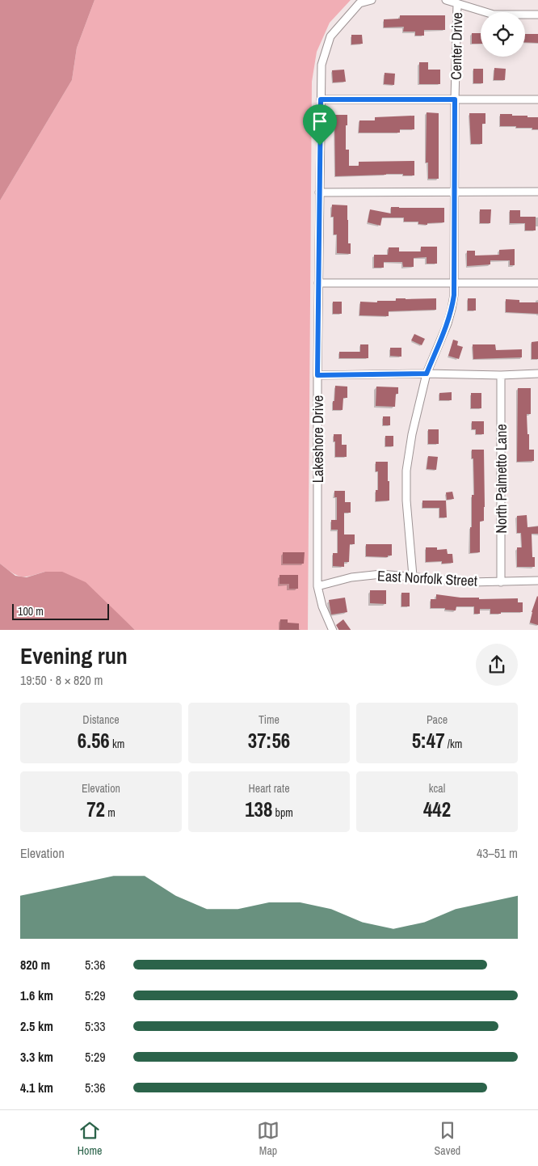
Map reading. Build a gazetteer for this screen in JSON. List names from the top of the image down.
{
  "streets": {
    "street": [
      "Center Drive",
      "Lakeshore Drive",
      "North Palmetto Lane",
      "East Norfolk Street"
    ]
  },
  "crossings": [
    ["Center Drive", "East Norfolk Street"],
    ["Lakeshore Drive", "East Norfolk Street"],
    ["North Palmetto Lane", "East Norfolk Street"]
  ],
  "scale_bar": "100 m",
  "page": {
    "scale": "100 m",
    "heading": ["Evening run", "19:50 · 8 × 820 m"],
    "stats": [
      ["Distance", "6.56 km"],
      ["Time", "37:56"],
      ["Pace", "5:47 /km"],
      ["Elevation", "72 m"],
      ["Heart rate", "138 bpm"],
      ["kcal", "442"]
    ],
    "chart": ["Elevation", "43–51 m"],
    "list": [
      {
        "name": "820 m",
        "note": "5:36"
      },
      {
        "name": "1.6 km",
        "note": "5:29"
      },
      {
        "name": "2.5 km",
        "note": "5:33"
      },
      {
        "name": "3.3 km",
        "note": "5:29"
      },
      {
        "name": "4.1 km",
        "note": "5:36"
      }
    ],
    "tabs": ["Home", "Map", "Saved"]
  }
}
